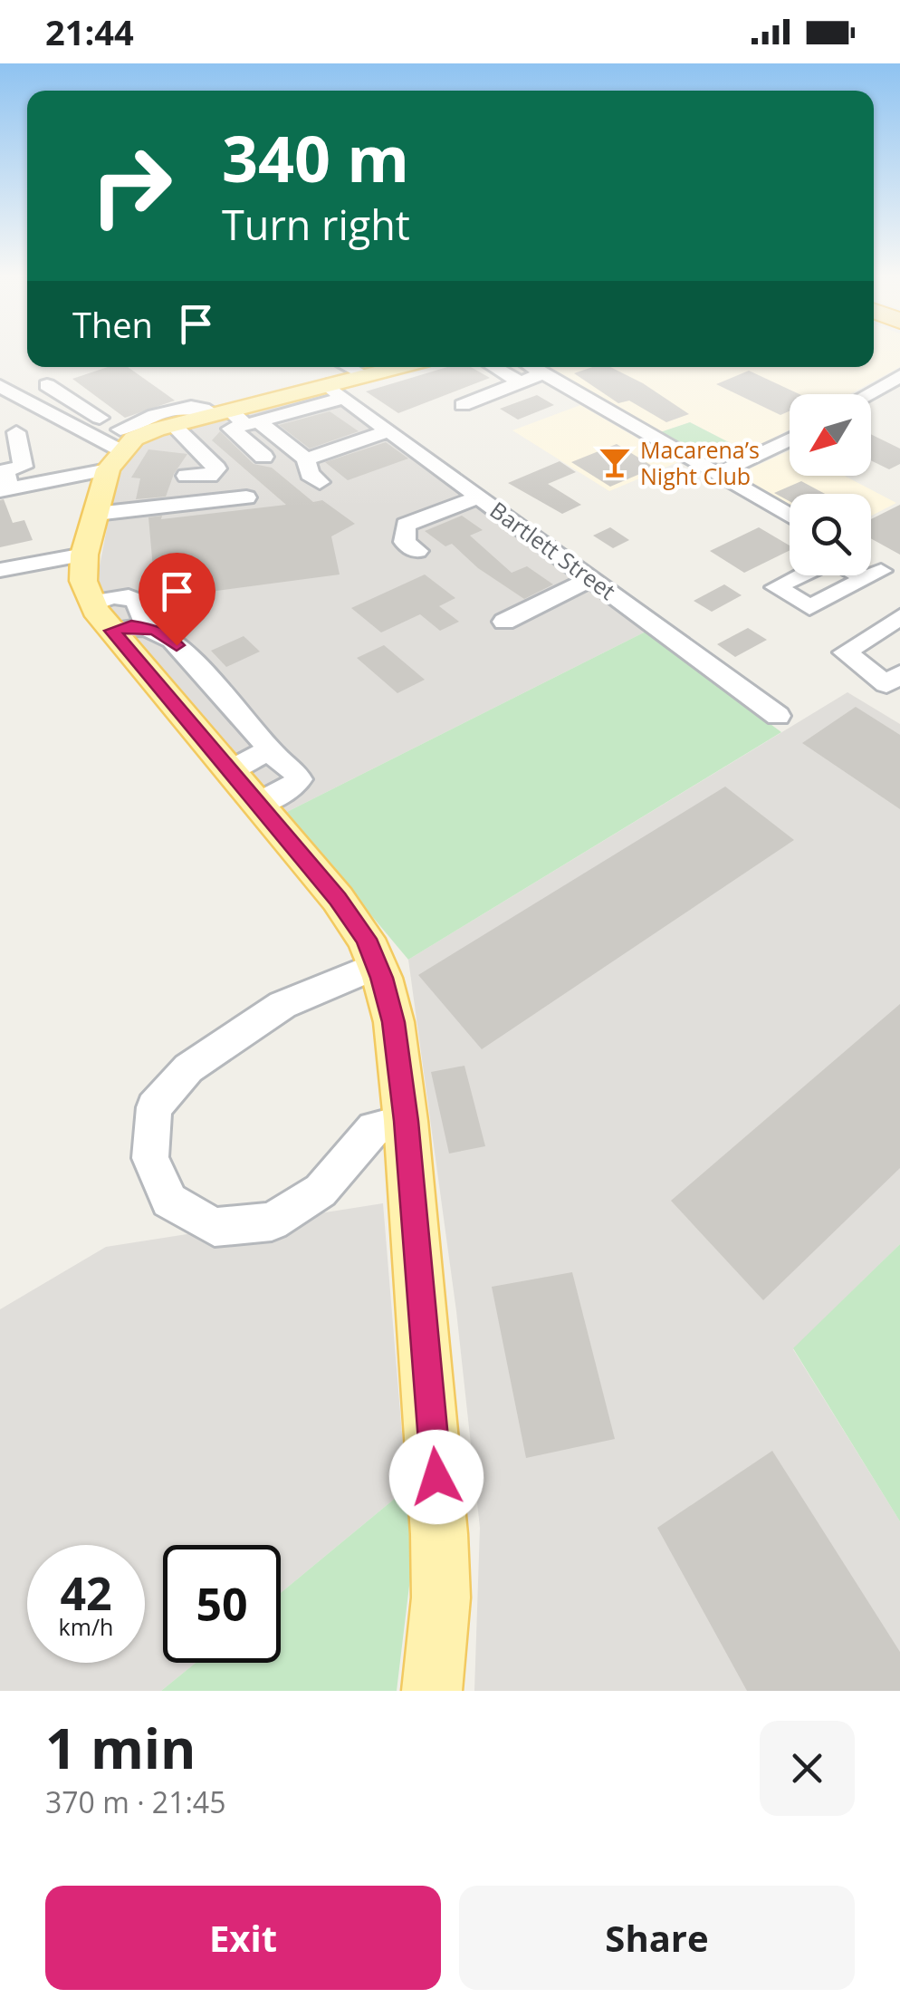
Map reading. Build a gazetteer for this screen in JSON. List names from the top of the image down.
{
  "streets": {
    "street": ["Bartlett Street"]
  },
  "places": {
    "bar": ["Macarena’s Night Club"]
  },
  "north": "bottom left",
  "page": {
    "status": "21:44",
    "turn": ["340 m", "Turn right"],
    "then": "Then",
    "speed": "42 km/h",
    "limit": "50",
    "heading": ["1 min", "370 m · 21:45"],
    "buttons": ["Exit", "Share"]
  }
}
